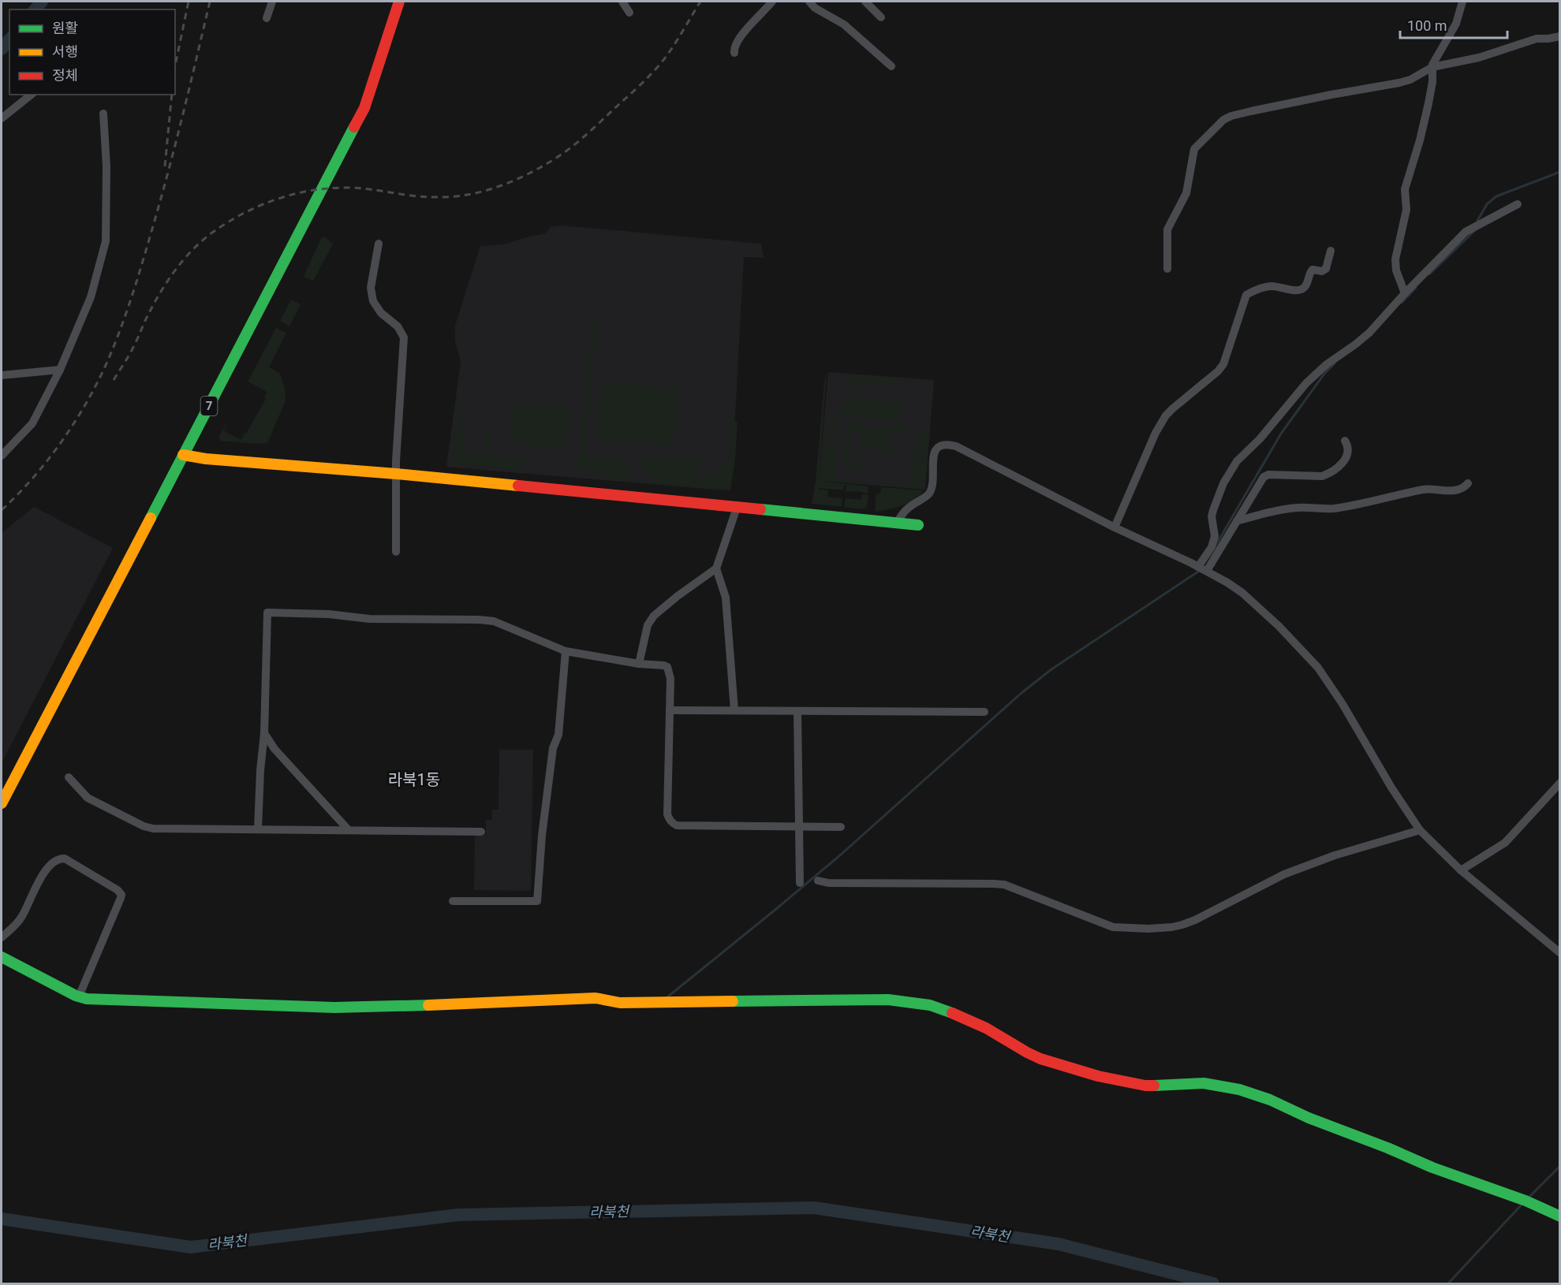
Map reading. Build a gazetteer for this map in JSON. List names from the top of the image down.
{
  "streets": {
    "main road": ["7"]
  },
  "districts": ["라북1동"],
  "water": ["라북천"],
  "legend": ["원활", "서행", "정체"],
  "scale_bar": "100 m"
}
